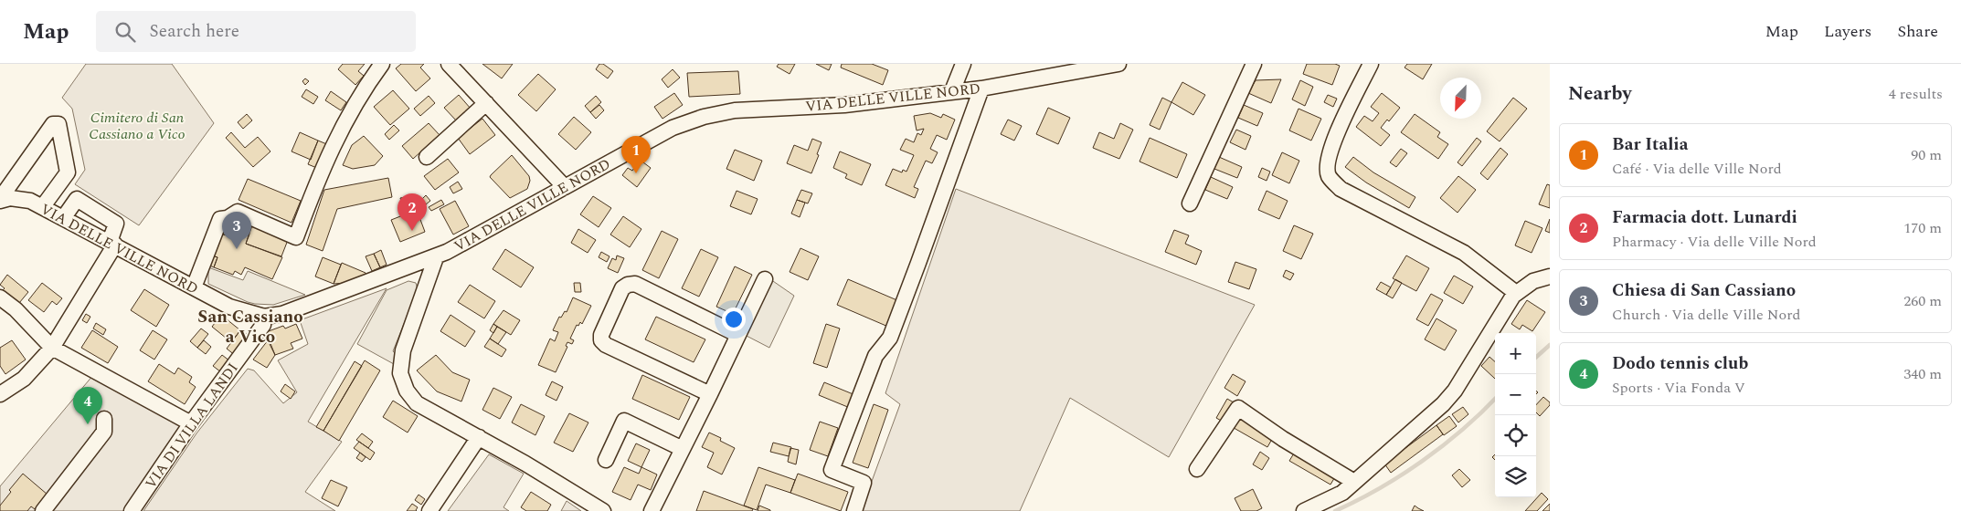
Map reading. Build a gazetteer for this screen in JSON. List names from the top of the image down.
{
  "streets": {
    "street": ["VIA DELLE VILLE NORD", "VIA DI VILLA LANDI"]
  },
  "crossings": [
    ["VIA DELLE VILLE NORD", "VIA DI VILLA LANDI"]
  ],
  "districts": ["San Cassiano a Vico"],
  "parks": ["Cimitero di San Cassiano a Vico"],
  "north": "bottom left",
  "page": {
    "header": "Map",
    "search": "Search here",
    "nav": ["Map", "Layers", "Share"],
    "heading": ["Nearby", "4 results"],
    "list": [
      {
        "mark": "1",
        "name": "Bar Italia",
        "note": "Café · Via delle Ville Nord",
        "value": "90 m"
      },
      {
        "mark": "2",
        "name": "Farmacia dott. Lunardi",
        "note": "Pharmacy · Via delle Ville Nord",
        "value": "170 m"
      },
      {
        "mark": "3",
        "name": "Chiesa di San Cassiano",
        "note": "Church · Via delle Ville Nord",
        "value": "260 m"
      },
      {
        "mark": "4",
        "name": "Dodo tennis club",
        "note": "Sports · Via Fonda V",
        "value": "340 m"
      }
    ],
    "pins": [
      "1",
      "2",
      "3",
      "4"
    ],
    "map_buttons": ["+", "−"]
  }
}
